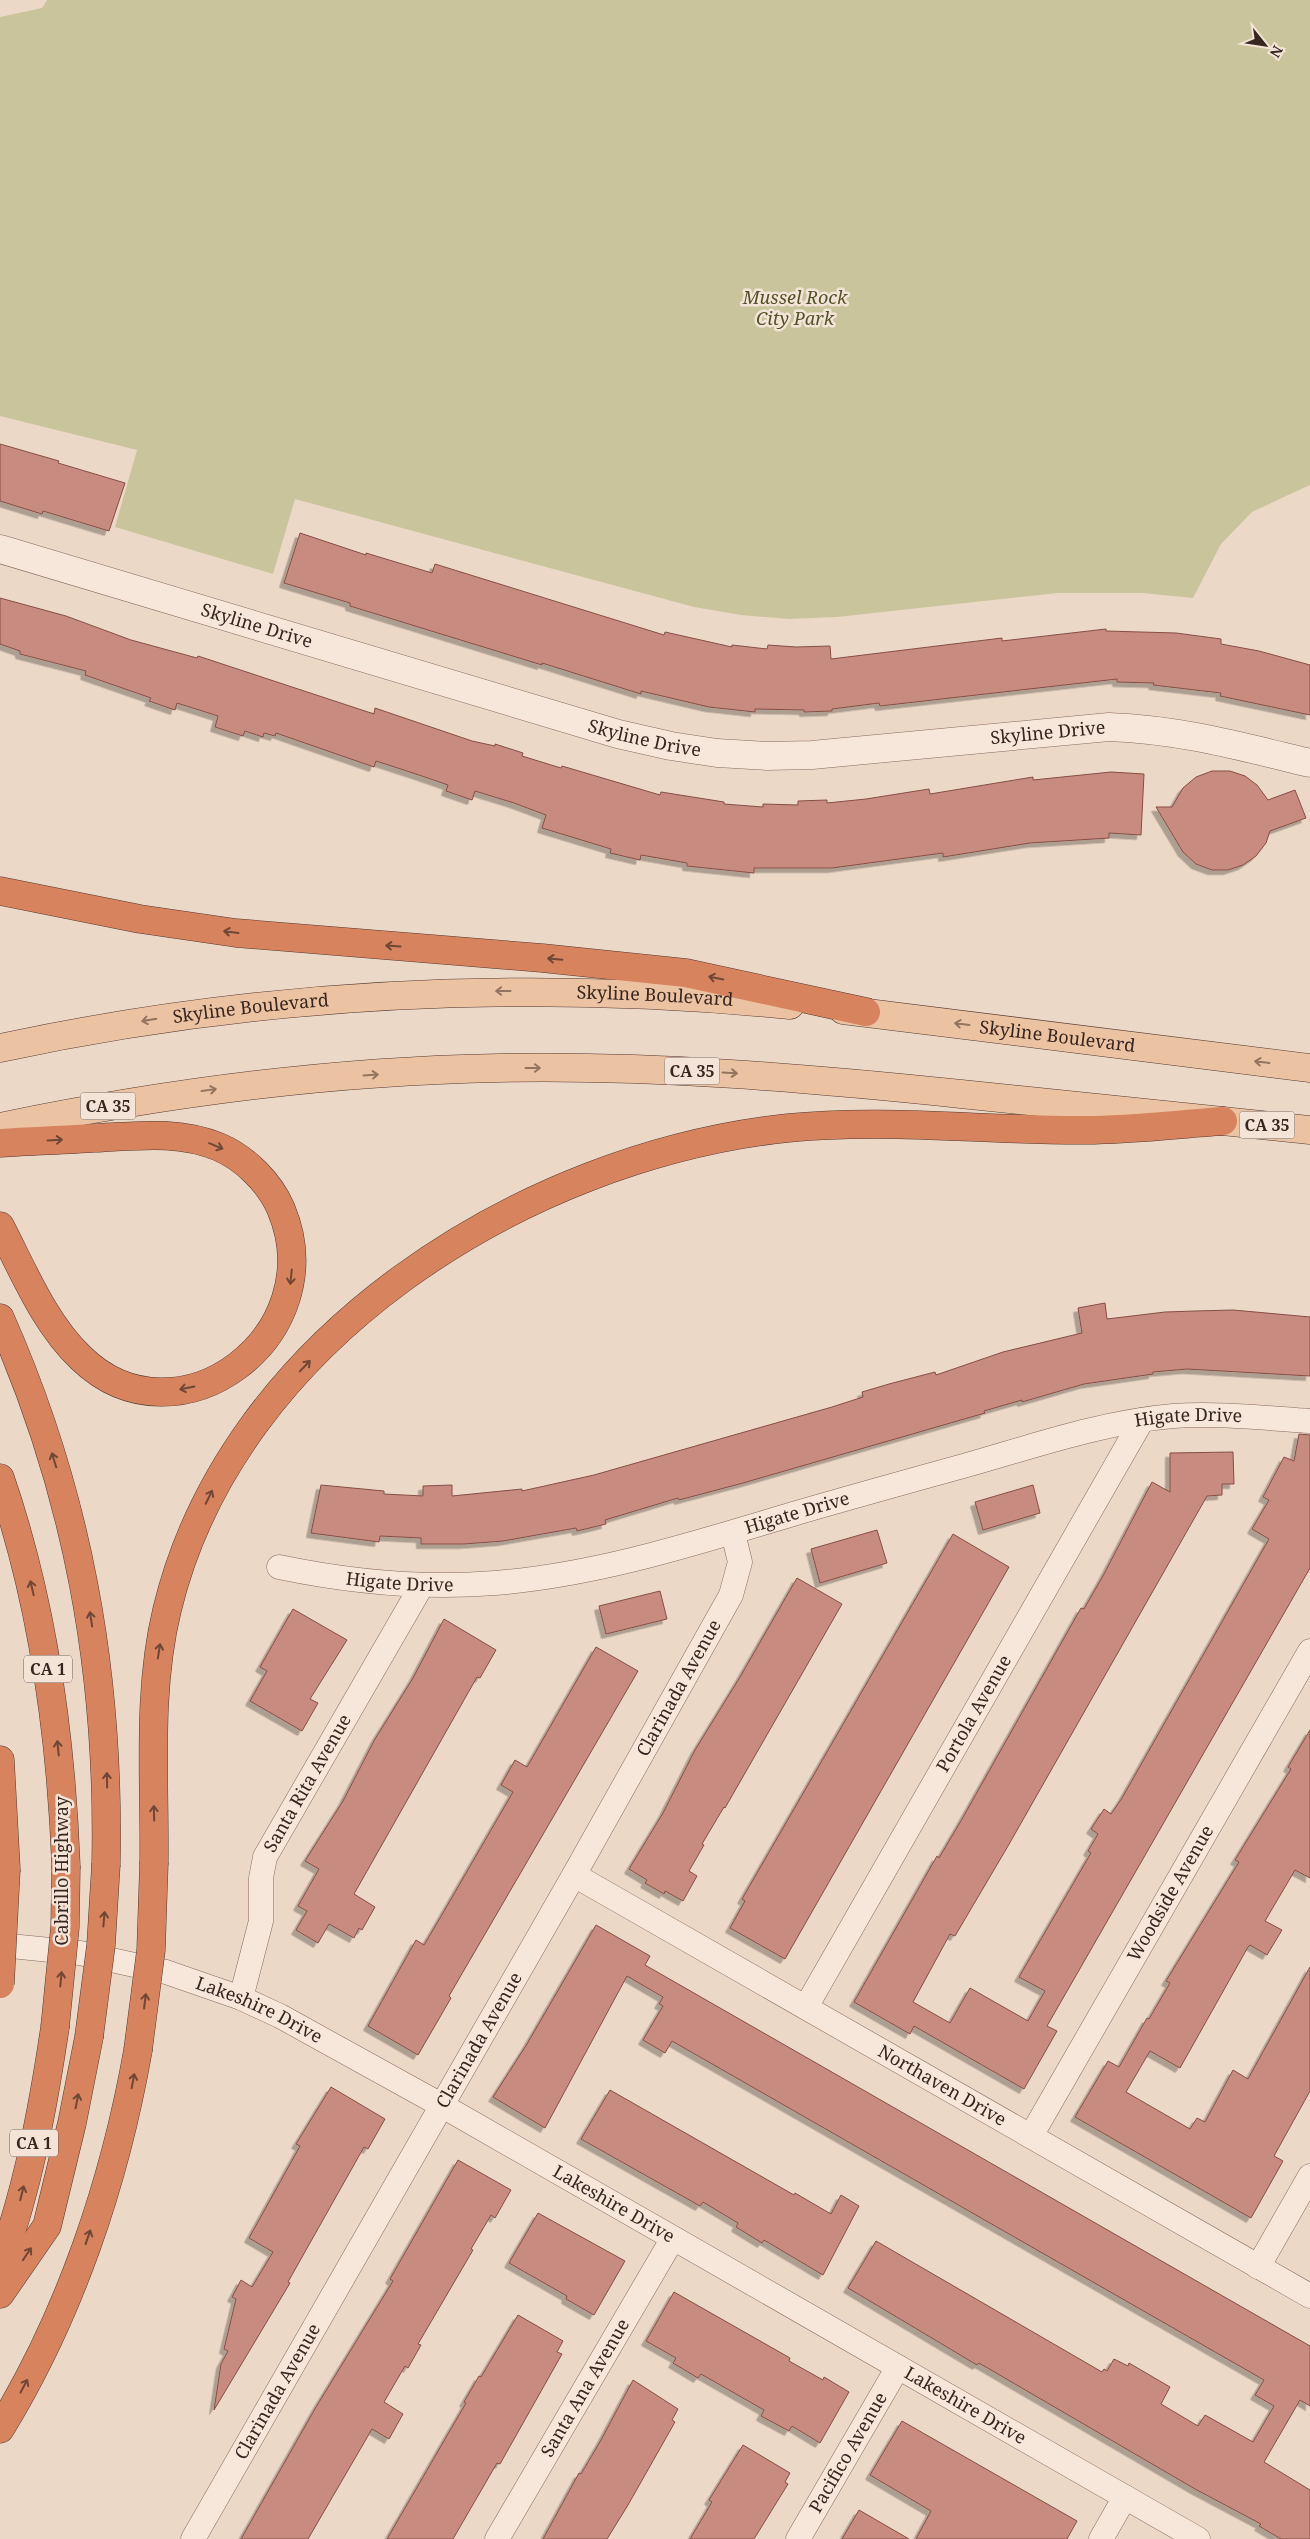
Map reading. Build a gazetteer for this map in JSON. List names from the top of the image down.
{
  "streets": {
    "highway": ["CA 1", "Cabrillo Highway"],
    "main road": ["Skyline Boulevard", "CA 35"],
    "street": [
      "Skyline Drive",
      "Higate Drive",
      "Clarinada Avenue",
      "Portola Avenue",
      "Santa Rita Avenue",
      "Woodside Avenue",
      "Lakeshire Drive",
      "Northaven Drive",
      "Santa Ana Avenue",
      "Pacifico Avenue"
    ]
  },
  "crossings": [
    ["Higate Drive", "Clarinada Avenue"],
    ["Higate Drive", "Portola Avenue"],
    ["Higate Drive", "Santa Rita Avenue"],
    ["Clarinada Avenue", "Lakeshire Drive"],
    ["Clarinada Avenue", "Northaven Drive"],
    ["Portola Avenue", "Northaven Drive"],
    ["Santa Rita Avenue", "Lakeshire Drive"],
    ["Woodside Avenue", "Northaven Drive"],
    ["Lakeshire Drive", "Santa Ana Avenue"],
    ["Lakeshire Drive", "Pacifico Avenue"]
  ],
  "parks": ["Mussel Rock City Park"],
  "north": "bottom right"
}
